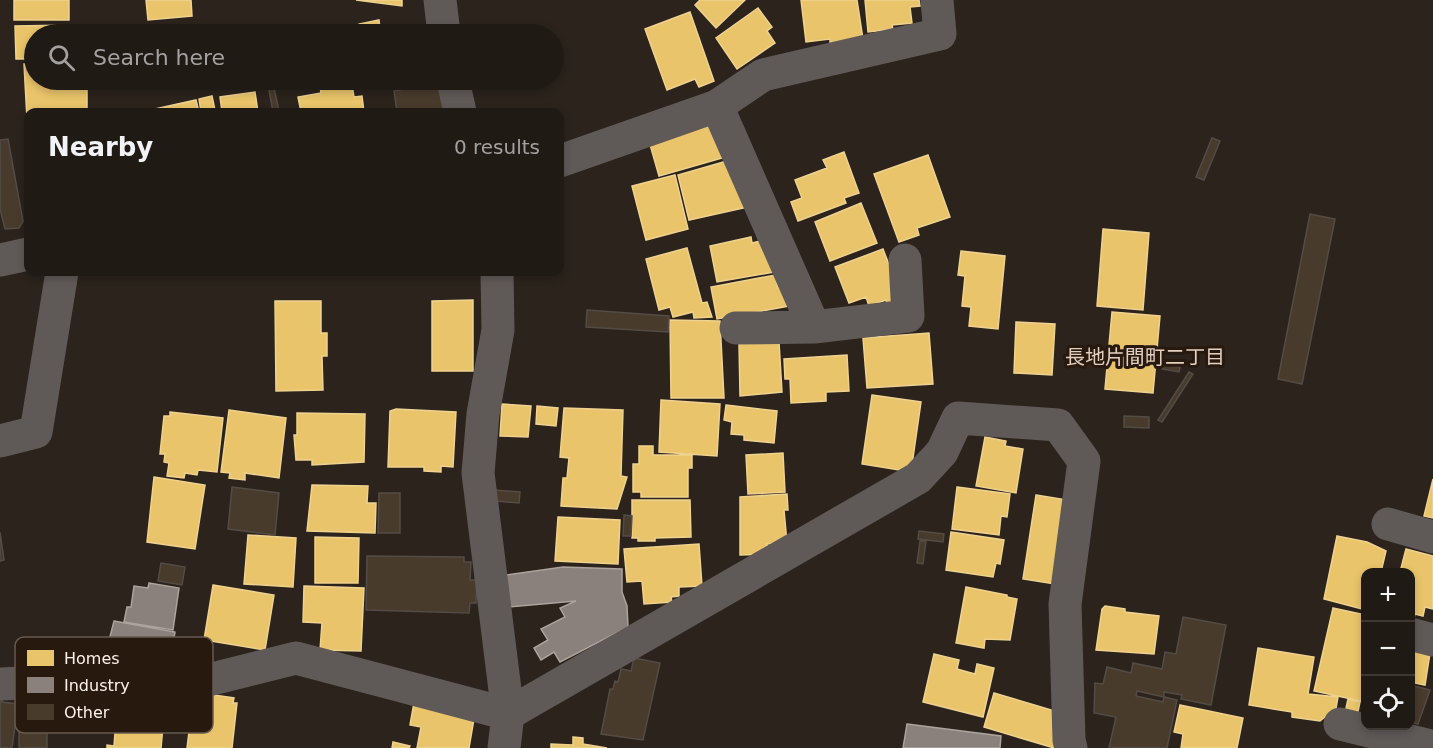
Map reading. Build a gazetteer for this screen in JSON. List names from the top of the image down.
{
  "districts": ["長地片間町二丁目"],
  "legend": ["Homes", "Industry", "Other"],
  "page": {
    "search": "Search here",
    "heading": ["Nearby", "0 results"],
    "map_buttons": ["+", "−"]
  }
}
